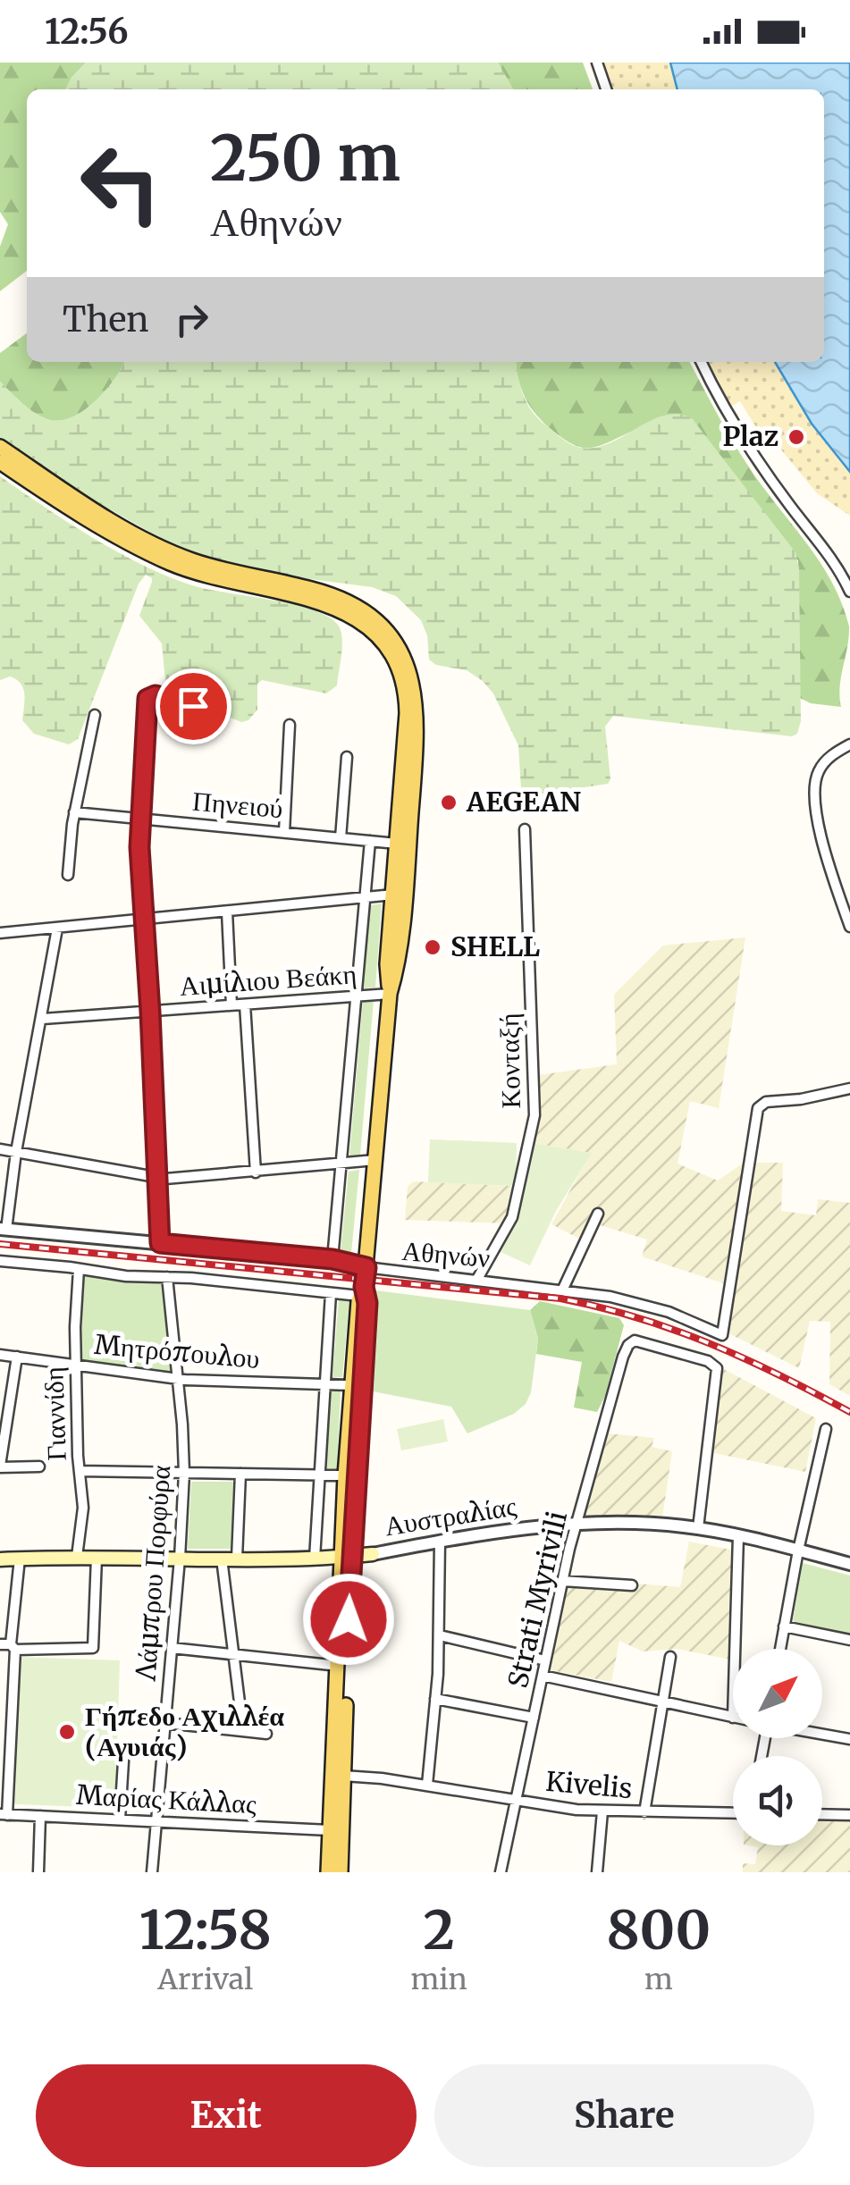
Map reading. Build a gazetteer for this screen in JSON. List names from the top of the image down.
{
  "streets": {
    "main road": ["Αυστραλίας"],
    "street": [
      "Πηνειού",
      "Αιμίλιου Βεάκη",
      "Κονταξή",
      "Αθηνών",
      "Μητρόπουλου",
      "Γιαννίδη",
      "Λάμπρου Πορφύρα",
      "Strati Myrivili",
      "Kivelis",
      "Μαρίας Κάλλας"
    ]
  },
  "crossings": [
    ["Κονταξή", "Αθηνών"],
    ["Μητρόπουλου", "Γιαννίδη"],
    ["Μητρόπουλου", "Λάμπρου Πορφύρα"],
    ["Γιαννίδη", "Αυστραλίας"],
    ["Αυστραλίας", "Λάμπρου Πορφύρα"],
    ["Αυστραλίας", "Strati Myrivili"],
    ["Λάμπρου Πορφύρα", "Μαρίας Κάλλας"],
    ["Strati Myrivili", "Kivelis"]
  ],
  "places": [
    "Plaz",
    "AEGEAN",
    "SHELL",
    "Γήπεδο Αχιλλέα (Αγυιάς)"
  ],
  "north": "top right",
  "page": {
    "status": "12:56",
    "turn": ["250 m", "Αθηνών"],
    "then": "Then",
    "eta": [
      "12:58",
      "Arrival",
      "2",
      "min",
      "800",
      "m"
    ],
    "buttons": ["Exit", "Share"]
  }
}
